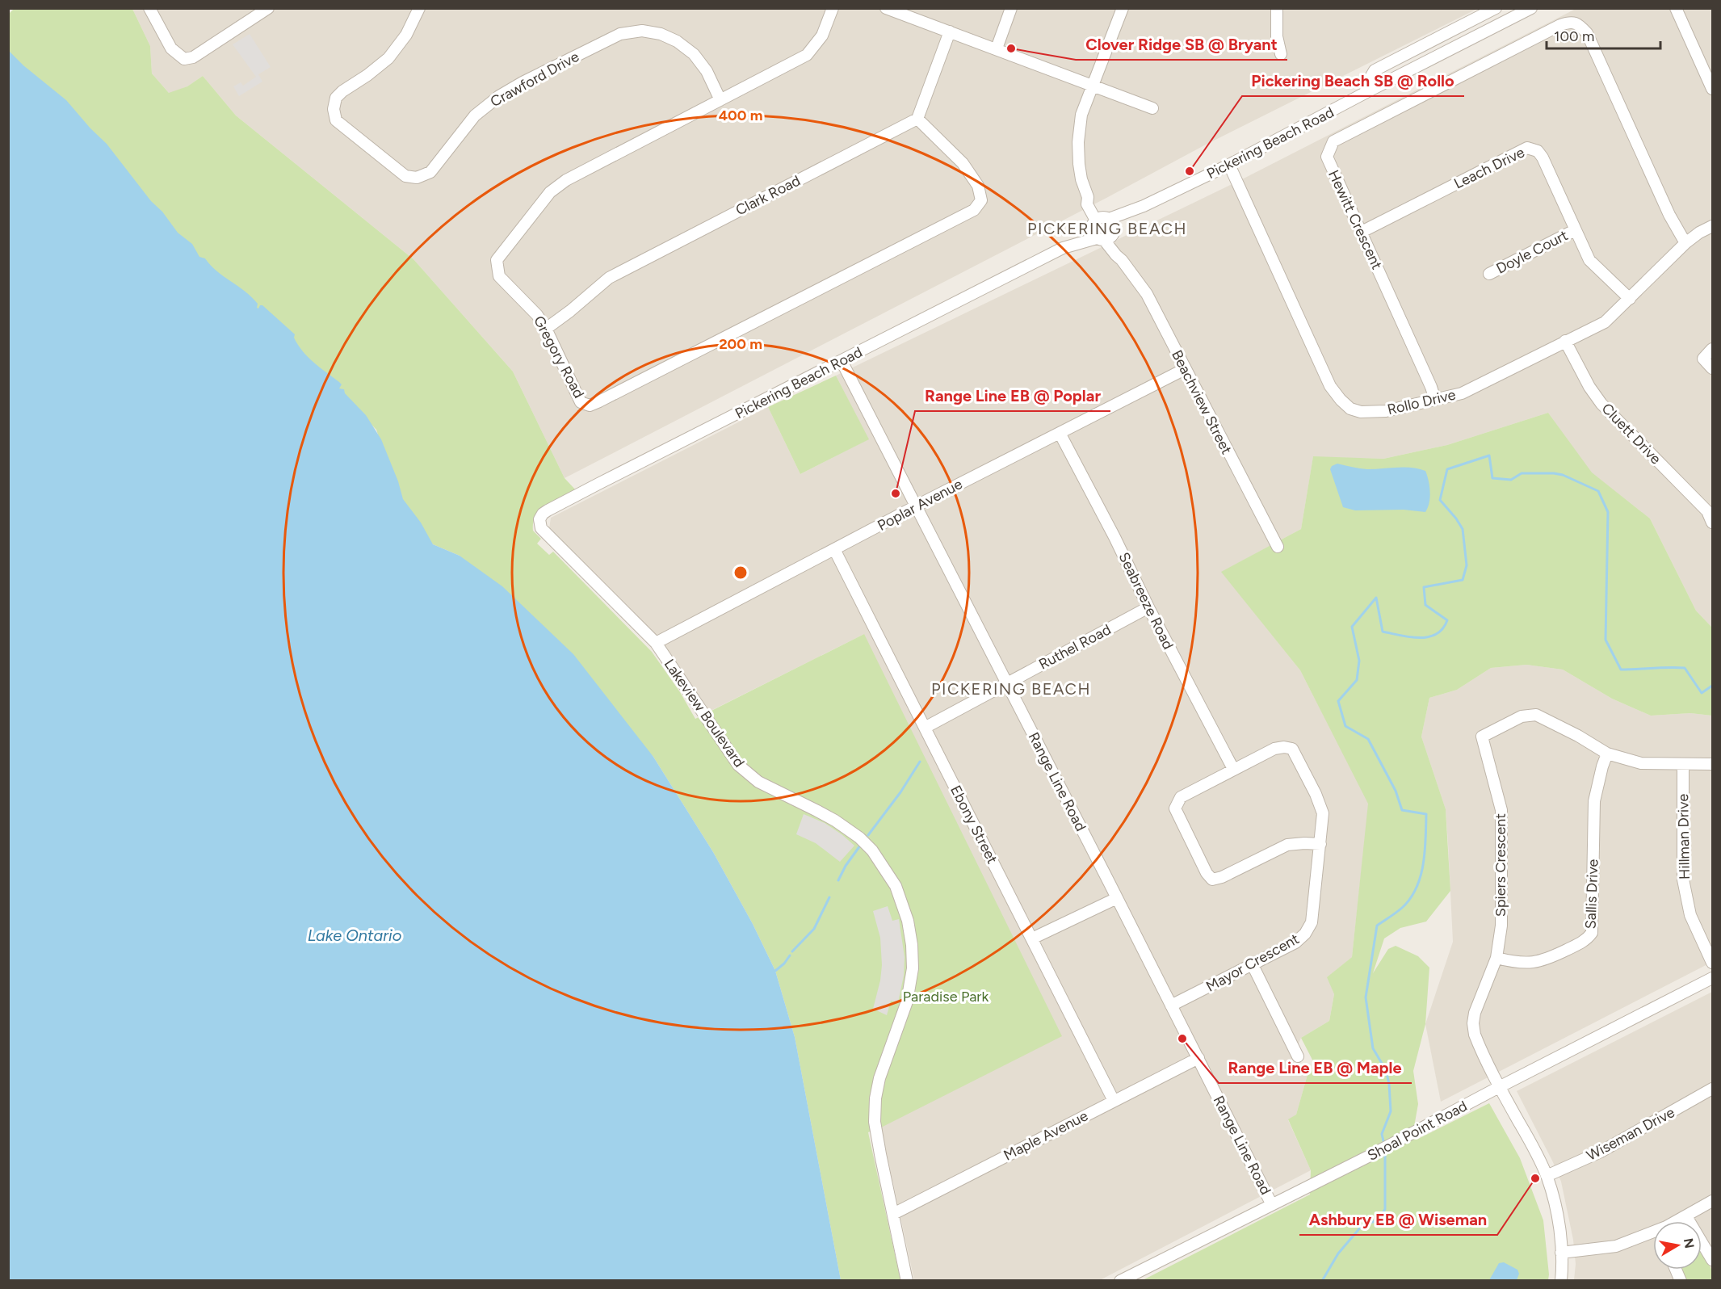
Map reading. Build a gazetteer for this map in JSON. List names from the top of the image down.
{
  "streets": {
    "street": [
      "Crawford Drive",
      "Pickering Beach Road",
      "Leach Drive",
      "Clark Road",
      "Hewitt Crescent",
      "Doyle Court",
      "Gregory Road",
      "Beachview Street",
      "Rollo Drive",
      "Cluett Drive",
      "Poplar Avenue",
      "Seabreeze Road",
      "Ruthel Road",
      "Lakeview Boulevard",
      "Range Line Road",
      "Ebony Street",
      "Hillman Drive",
      "Spiers Crescent",
      "Sallis Drive",
      "Mayor Crescent",
      "Shoal Point Road",
      "Wiseman Drive",
      "Maple Avenue"
    ]
  },
  "crossings": [
    ["Crawford Drive", "Gregory Road"],
    ["Pickering Beach Road", "Beachview Street"],
    ["Pickering Beach Road", "Rollo Drive"],
    ["Pickering Beach Road", "Lakeview Boulevard"],
    ["Pickering Beach Road", "Range Line Road"],
    ["Leach Drive", "Hewitt Crescent"],
    ["Leach Drive", "Doyle Court"],
    ["Leach Drive", "Rollo Drive"],
    ["Clark Road", "Gregory Road"],
    ["Hewitt Crescent", "Rollo Drive"],
    ["Beachview Street", "Poplar Avenue"],
    ["Rollo Drive", "Cluett Drive"],
    ["Poplar Avenue", "Seabreeze Road"],
    ["Poplar Avenue", "Lakeview Boulevard"],
    ["Poplar Avenue", "Range Line Road"],
    ["Poplar Avenue", "Ebony Street"],
    ["Seabreeze Road", "Ruthel Road"],
    ["Seabreeze Road", "Mayor Crescent"],
    ["Ruthel Road", "Range Line Road"],
    ["Ruthel Road", "Ebony Street"],
    ["Lakeview Boulevard", "Maple Avenue"],
    ["Range Line Road", "Mayor Crescent"],
    ["Range Line Road", "Shoal Point Road"],
    ["Range Line Road", "Maple Avenue"],
    ["Ebony Street", "Maple Avenue"],
    ["Hillman Drive", "Spiers Crescent"],
    ["Spiers Crescent", "Sallis Drive"],
    ["Spiers Crescent", "Shoal Point Road"],
    ["Spiers Crescent", "Wiseman Drive"]
  ],
  "districts": ["PICKERING BEACH", "PICKERING BEACH"],
  "water": ["Lake Ontario"],
  "parks": ["Paradise Park"],
  "places": [
    "Clover Ridge SB @ Bryant",
    "Pickering Beach SB @ Rollo",
    "Range Line EB @ Poplar",
    "Range Line EB @ Maple",
    "Ashbury EB @ Wiseman"
  ],
  "scale_bar": "100 m",
  "north": "right",
  "rings": ["400 m", "200 m"]
}
